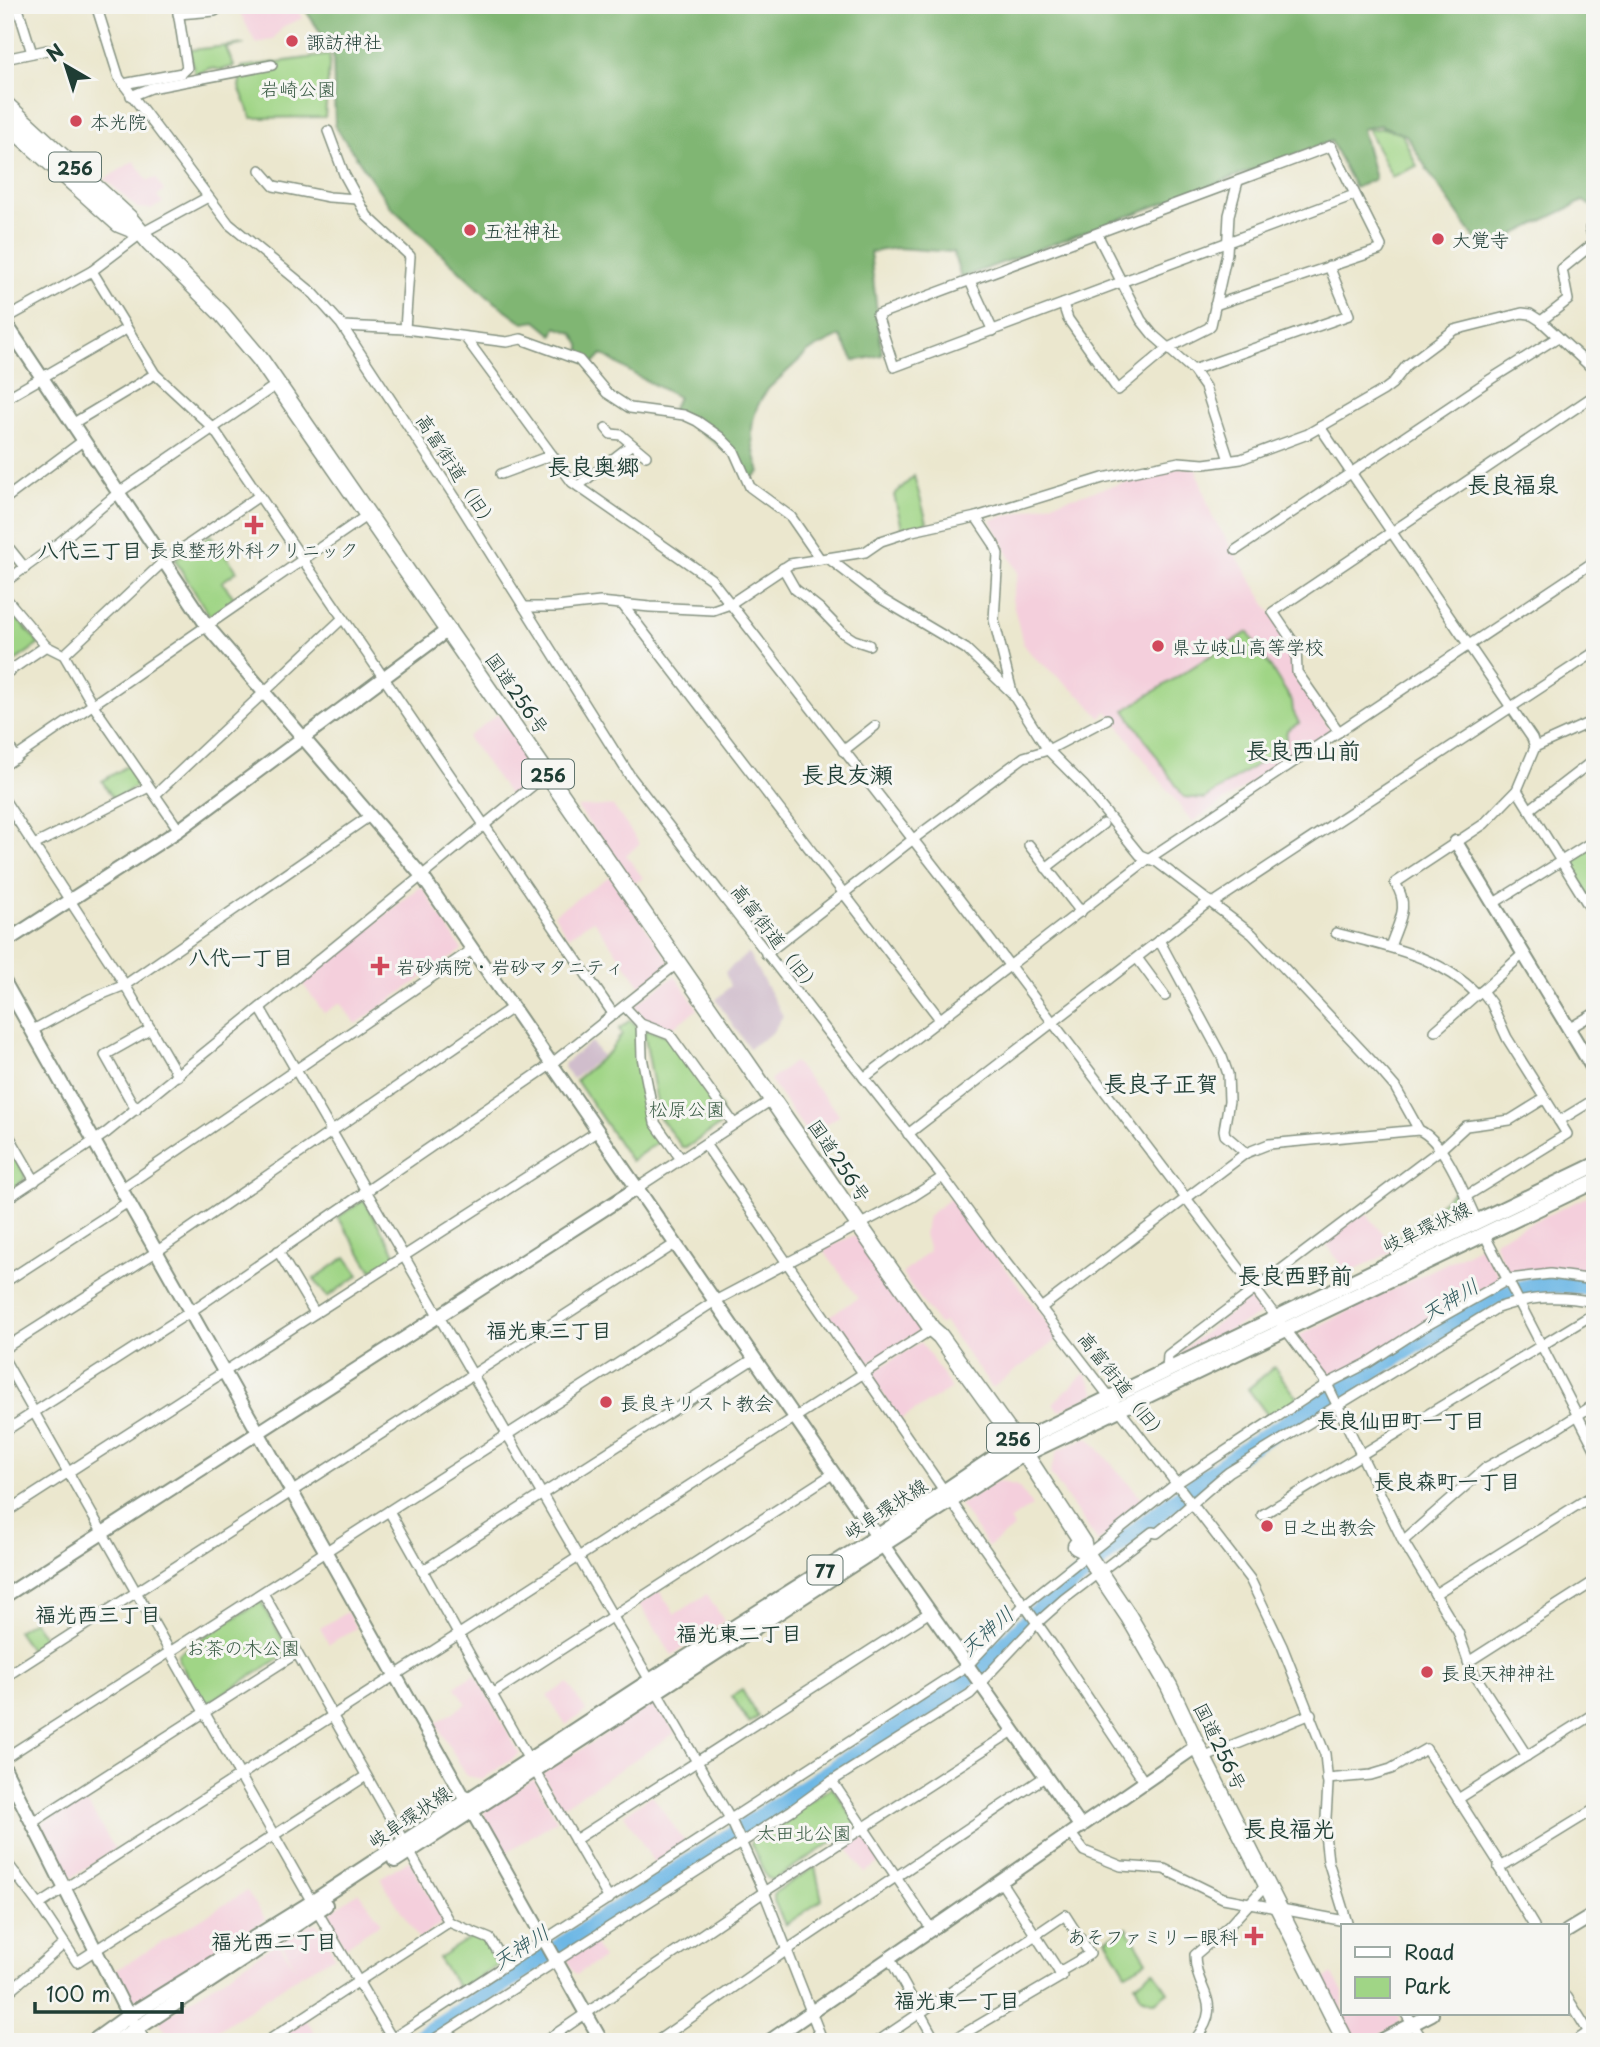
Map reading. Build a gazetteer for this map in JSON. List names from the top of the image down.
{
  "streets": {
    "highway": ["256", "国道256号"],
    "main road": ["岐阜環状線", "77"],
    "street": ["高富街道（旧）"]
  },
  "crossings": [
    ["256", "国道256号"],
    ["高富街道（旧）", "岐阜環状線"],
    ["国道256号", "岐阜環状線"]
  ],
  "districts": [
    "長良奥郷",
    "長良福泉",
    "八代三丁目",
    "長良西山前",
    "長良友瀬",
    "八代一丁目",
    "長良子正賀",
    "長良西野前",
    "福光東三丁目",
    "長良仙田町一丁目",
    "長良森町一丁目",
    "福光西三丁目",
    "福光東二丁目",
    "長良福光",
    "福光西二丁目",
    "福光東一丁目"
  ],
  "water": ["天神川"],
  "parks": [
    "岩崎公園",
    "松原公園",
    "お茶の木公園",
    "太田北公園"
  ],
  "places": {
    "other": [
      "諏訪神社",
      "本光院",
      "五社神社",
      "大覚寺",
      "県立岐山高等学校",
      "長良キリスト教会",
      "日之出教会",
      "長良天神神社"
    ],
    "health": ["長良整形外科クリニック", "岩砂病院・岩砂マタニティ", "あそファミリー眼科"]
  },
  "legend": ["Road", "Park"],
  "scale_bar": "100 m",
  "north": "top left"
}
